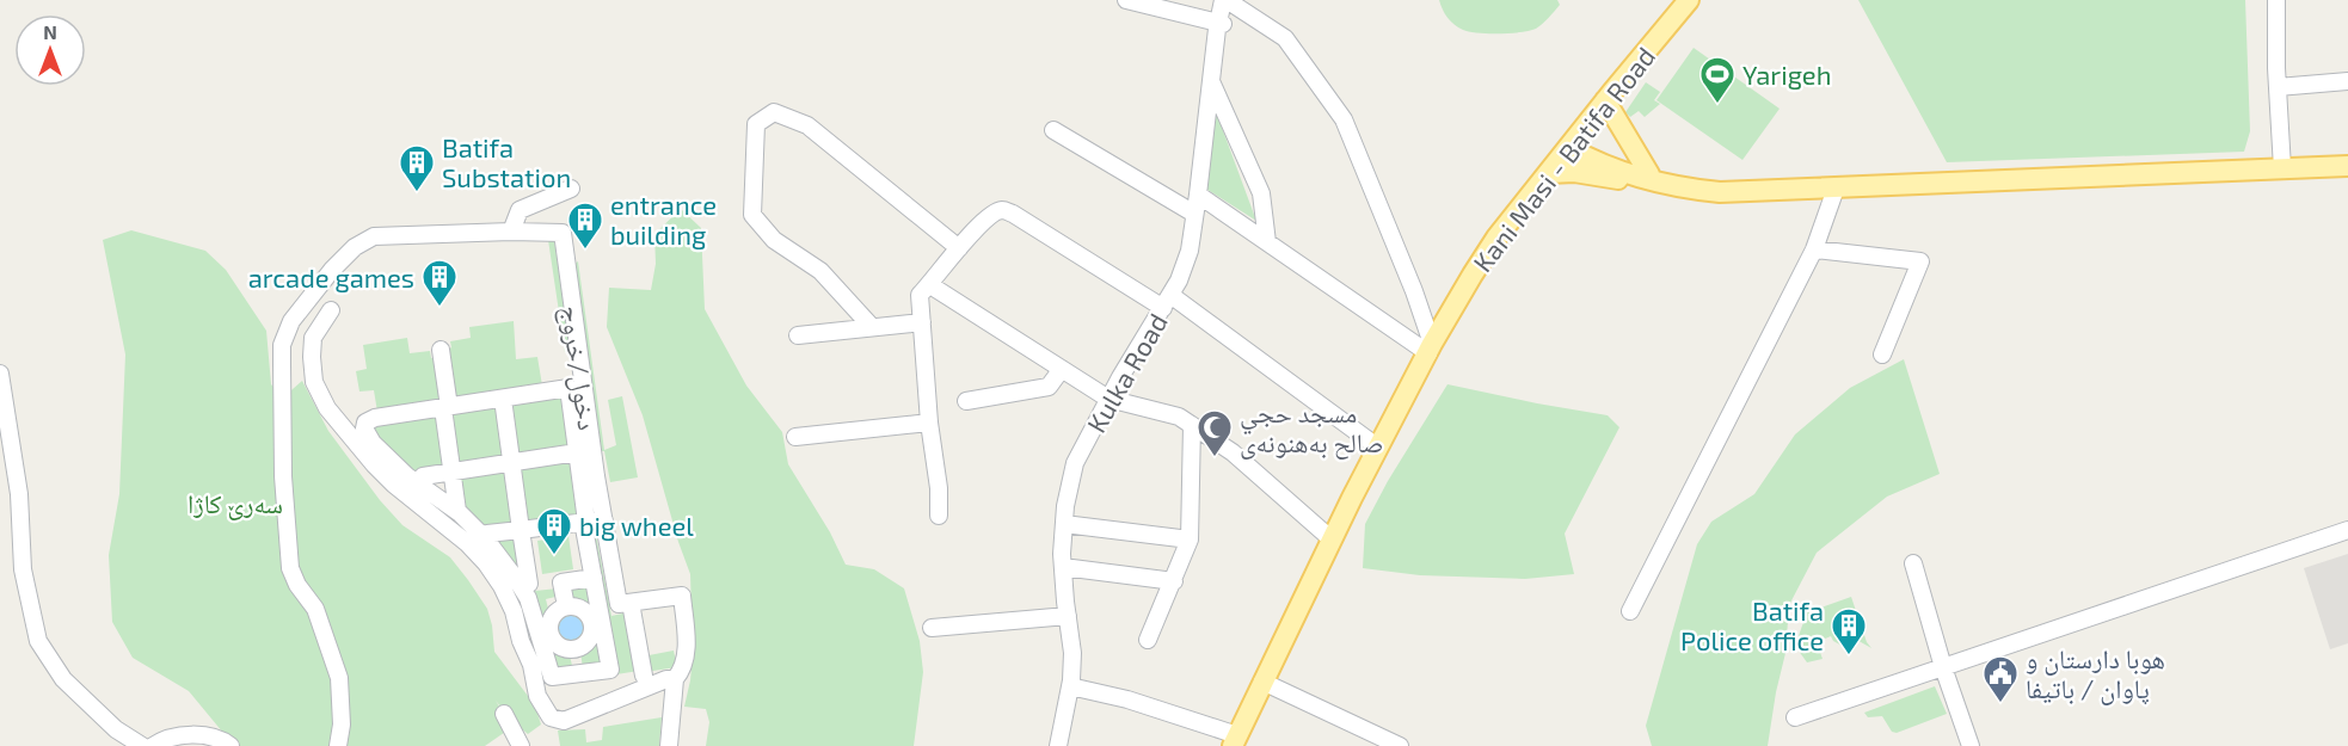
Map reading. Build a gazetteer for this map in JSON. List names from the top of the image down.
{
  "streets": {
    "main road": ["Kani Masi - Batifa Road"],
    "street": ["دخول/خروج", "Kulka Road"]
  },
  "parks": ["سەرێ کاژا"],
  "places": {
    "sports": ["Yarigeh"],
    "building": [
      "Batifa Substation",
      "entrance building",
      "arcade games",
      "big wheel",
      "Batifa Police office"
    ],
    "mosque": ["مسجد حجي صالح بەھنونەی"],
    "public building": ["هوبا دارستان و پاوان / باتيفا"]
  },
  "north": "top"
}
